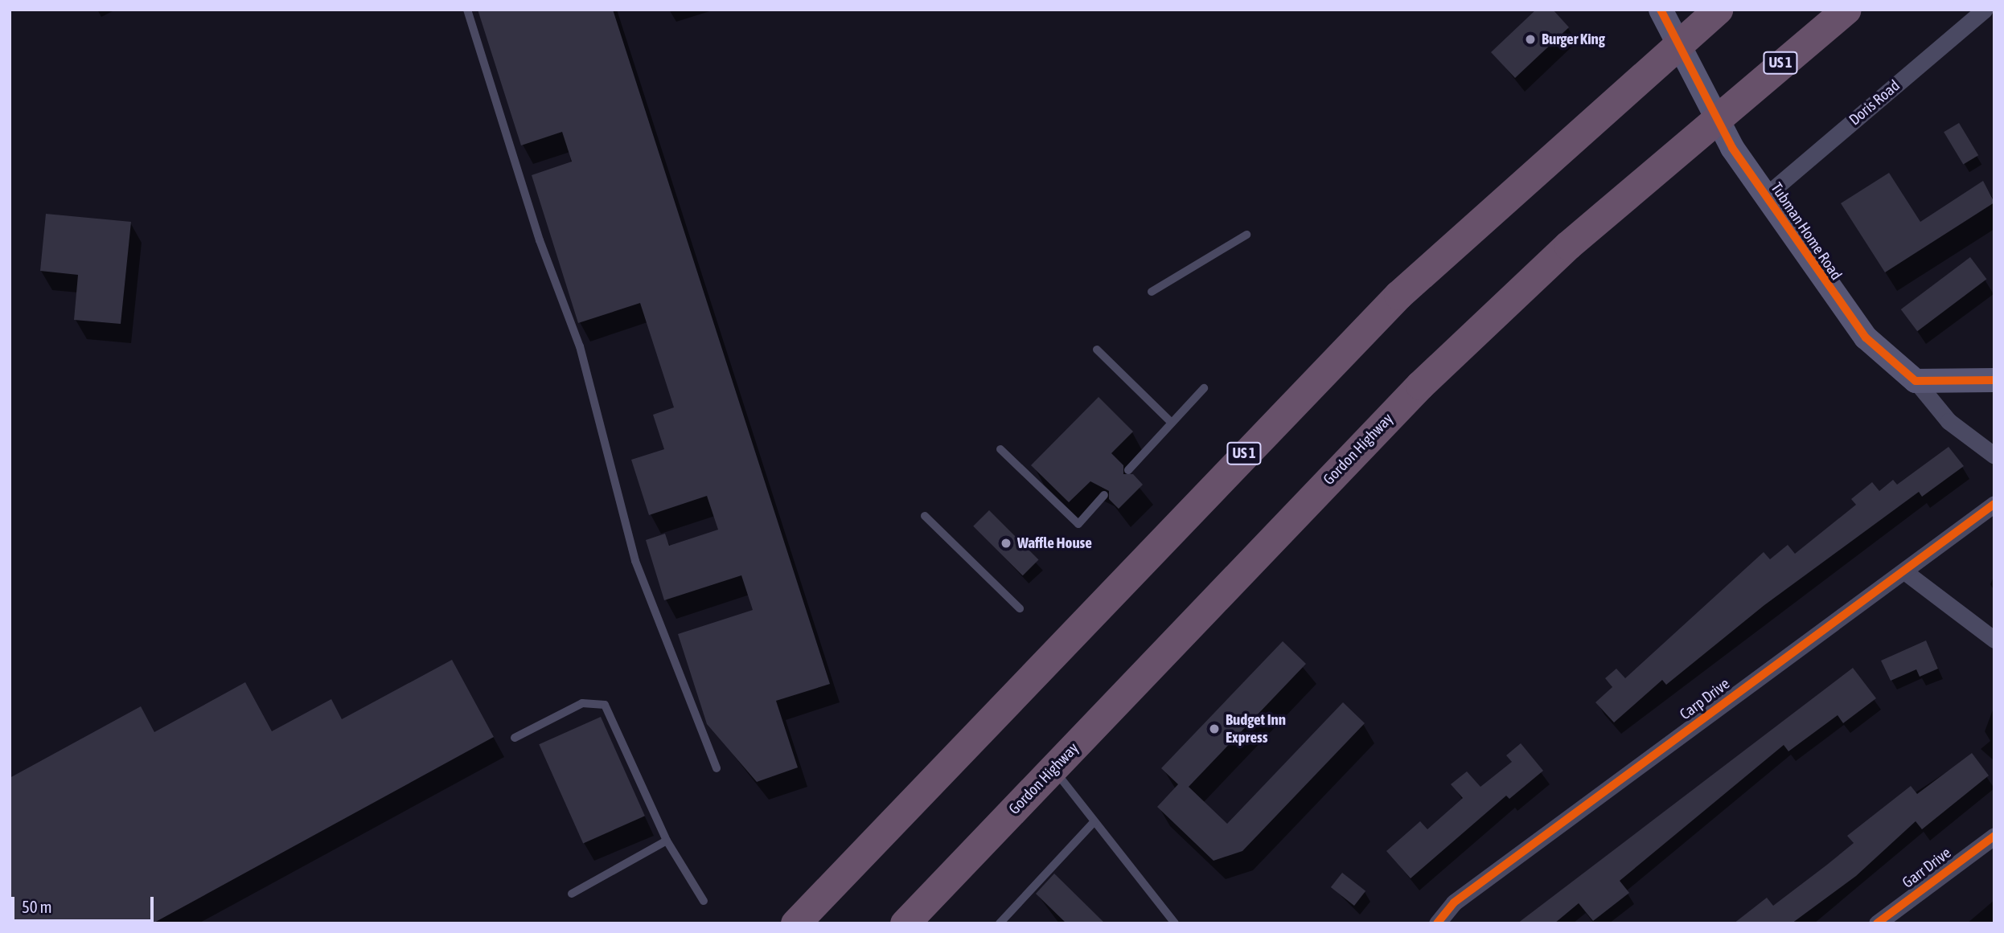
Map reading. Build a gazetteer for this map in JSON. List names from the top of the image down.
{
  "streets": {
    "highway": ["US 1", "Gordon Highway"],
    "street": [
      "Doris Road",
      "Tubman Home Road",
      "Carp Drive",
      "Garr Drive"
    ]
  },
  "crossings": [
    ["US 1", "Tubman Home Road"],
    ["Doris Road", "Tubman Home Road"],
    ["Tubman Home Road", "Gordon Highway"]
  ],
  "places": ["Burger King", "Waffle House", "Budget Inn Express"],
  "scale_bar": "50 m"
}
